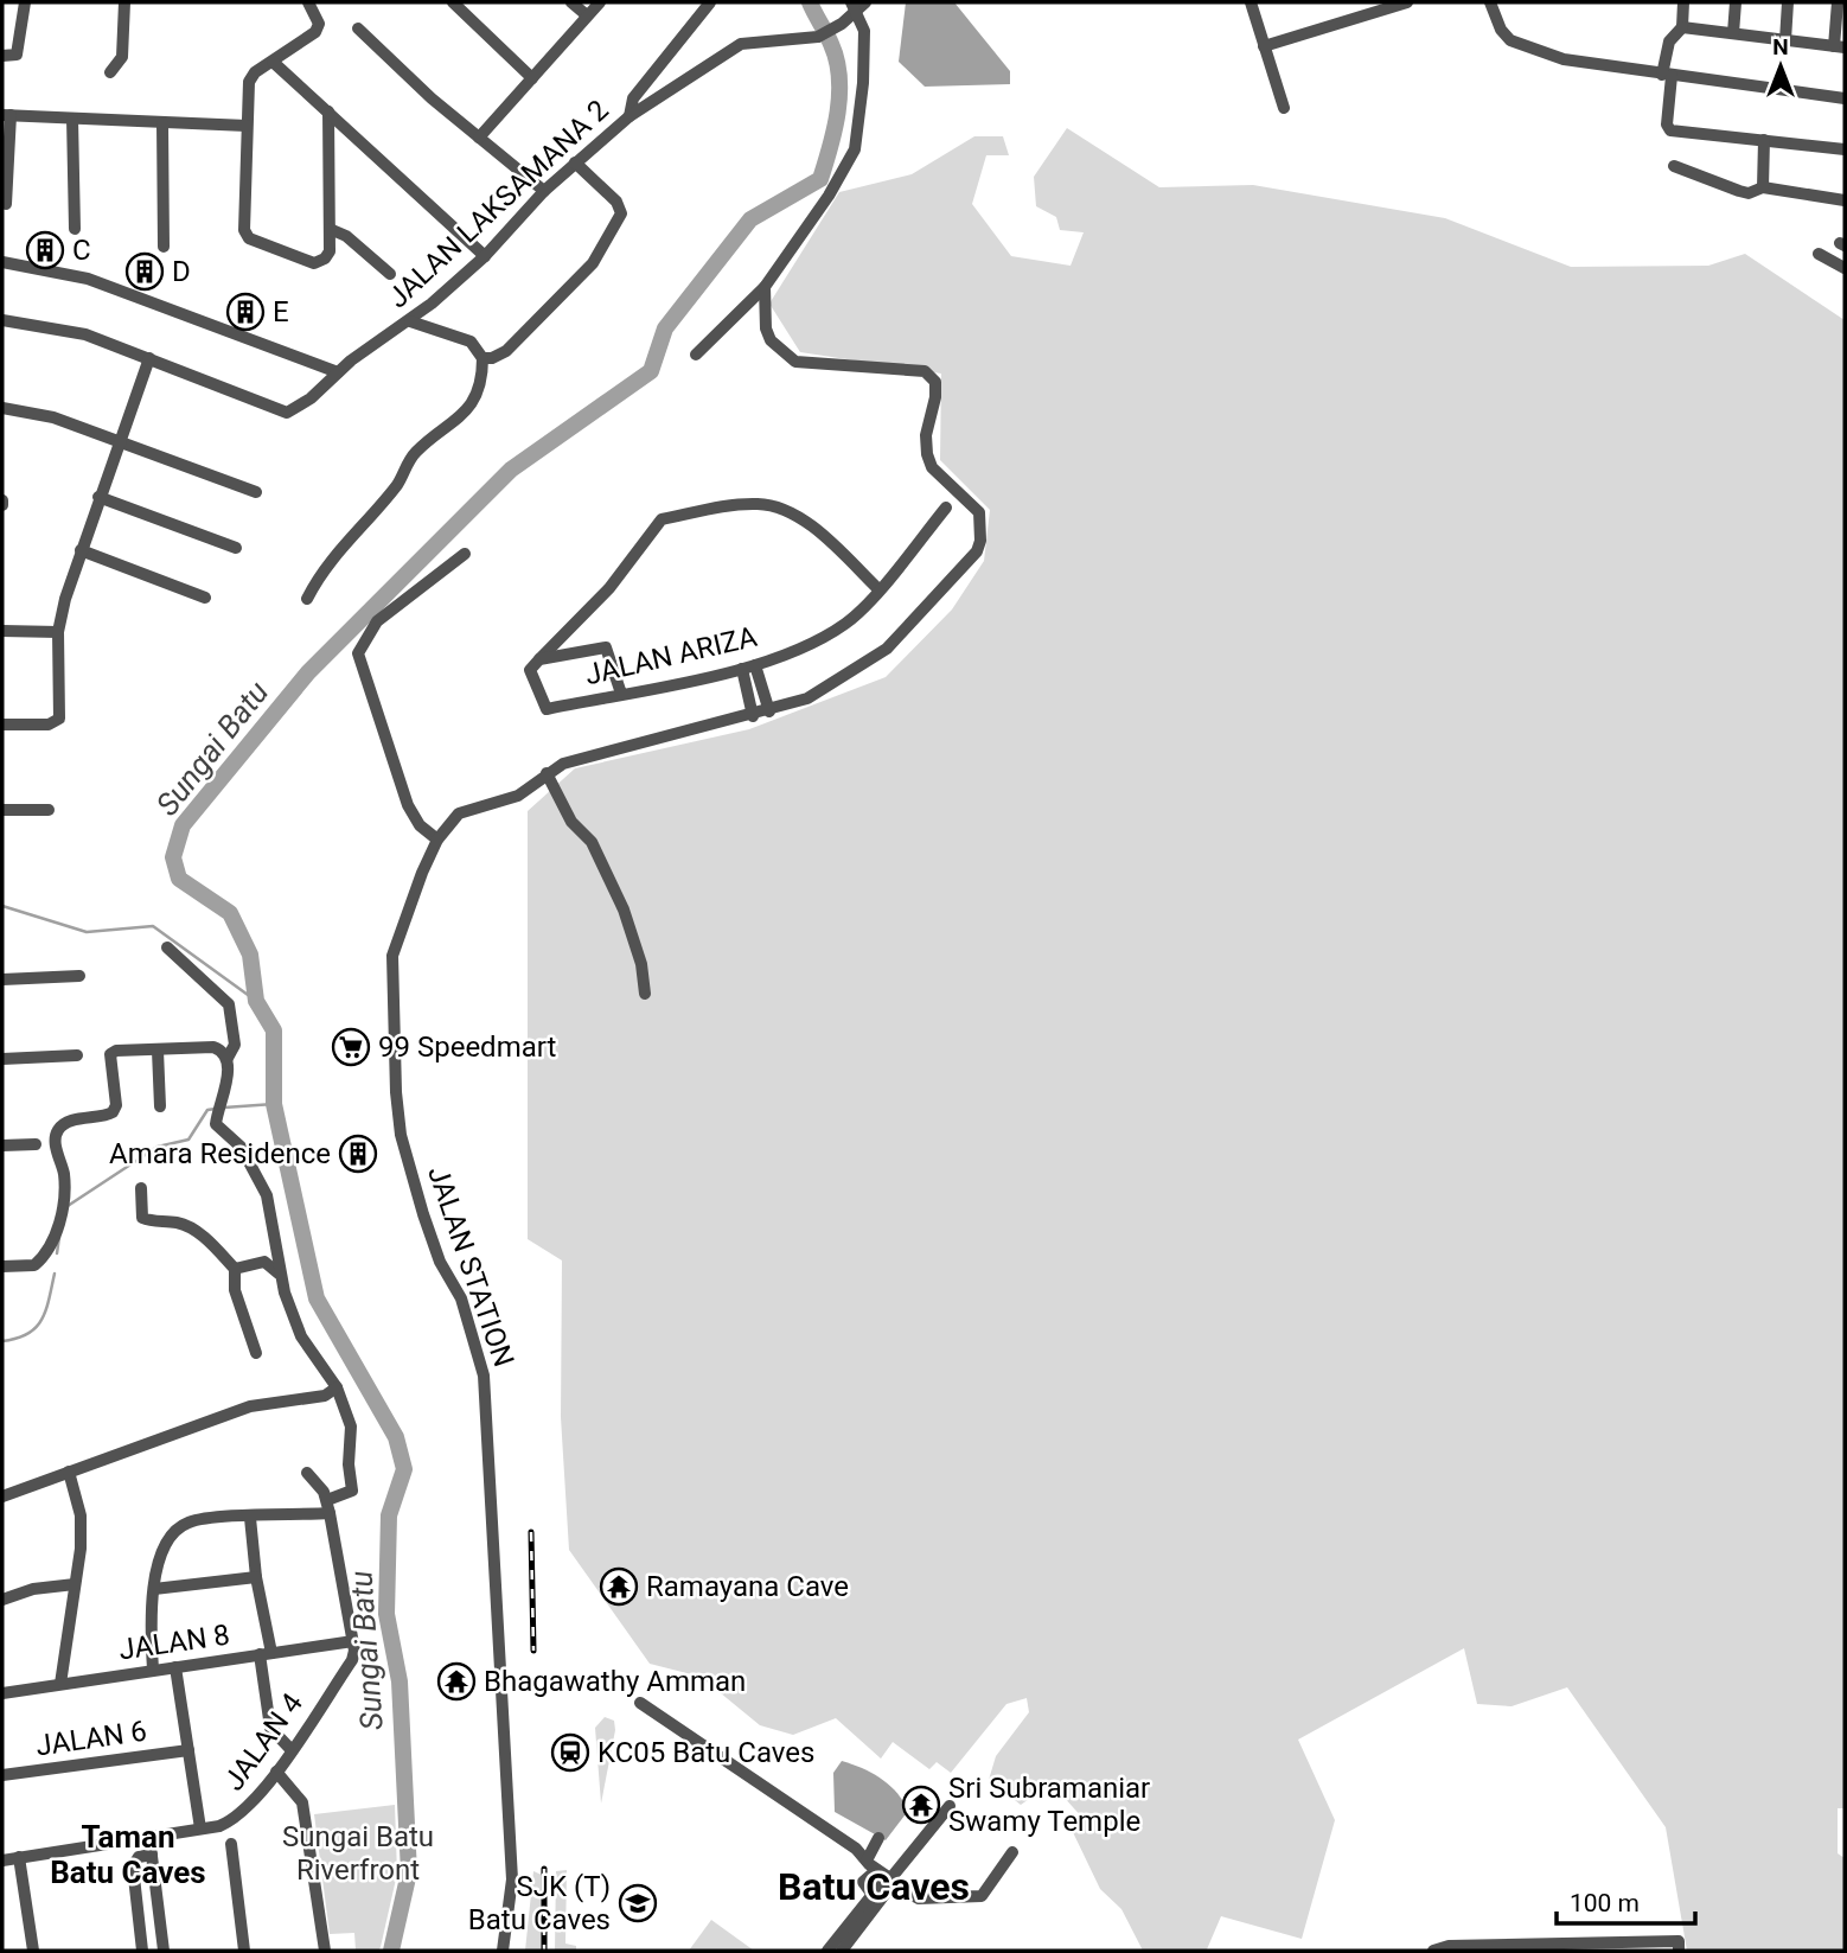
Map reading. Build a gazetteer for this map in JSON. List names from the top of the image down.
{
  "streets": {
    "street": [
      "JALAN LAKSAMANA 2",
      "JALAN ARIZA",
      "JALAN STATION",
      "JALAN 8",
      "JALAN 6",
      "JALAN 4"
    ]
  },
  "crossings": [
    ["JALAN 8", "JALAN 4"]
  ],
  "districts": ["Taman Batu Caves", "Batu Caves"],
  "water": ["Sungai Batu"],
  "parks": ["Sungai Batu Riverfront"],
  "places": {
    "building": [
      "C",
      "D",
      "E",
      "Amara Residence"
    ],
    "supermarket": ["99 Speedmart"],
    "temple": ["Ramayana Cave", "Bhagawathy Amman", "Sri Subramaniar Swamy Temple"],
    "station": ["KC05 Batu Caves"],
    "school or university": ["SJK (T) Batu Caves"]
  },
  "scale_bar": "100 m",
  "north": "top"
}
